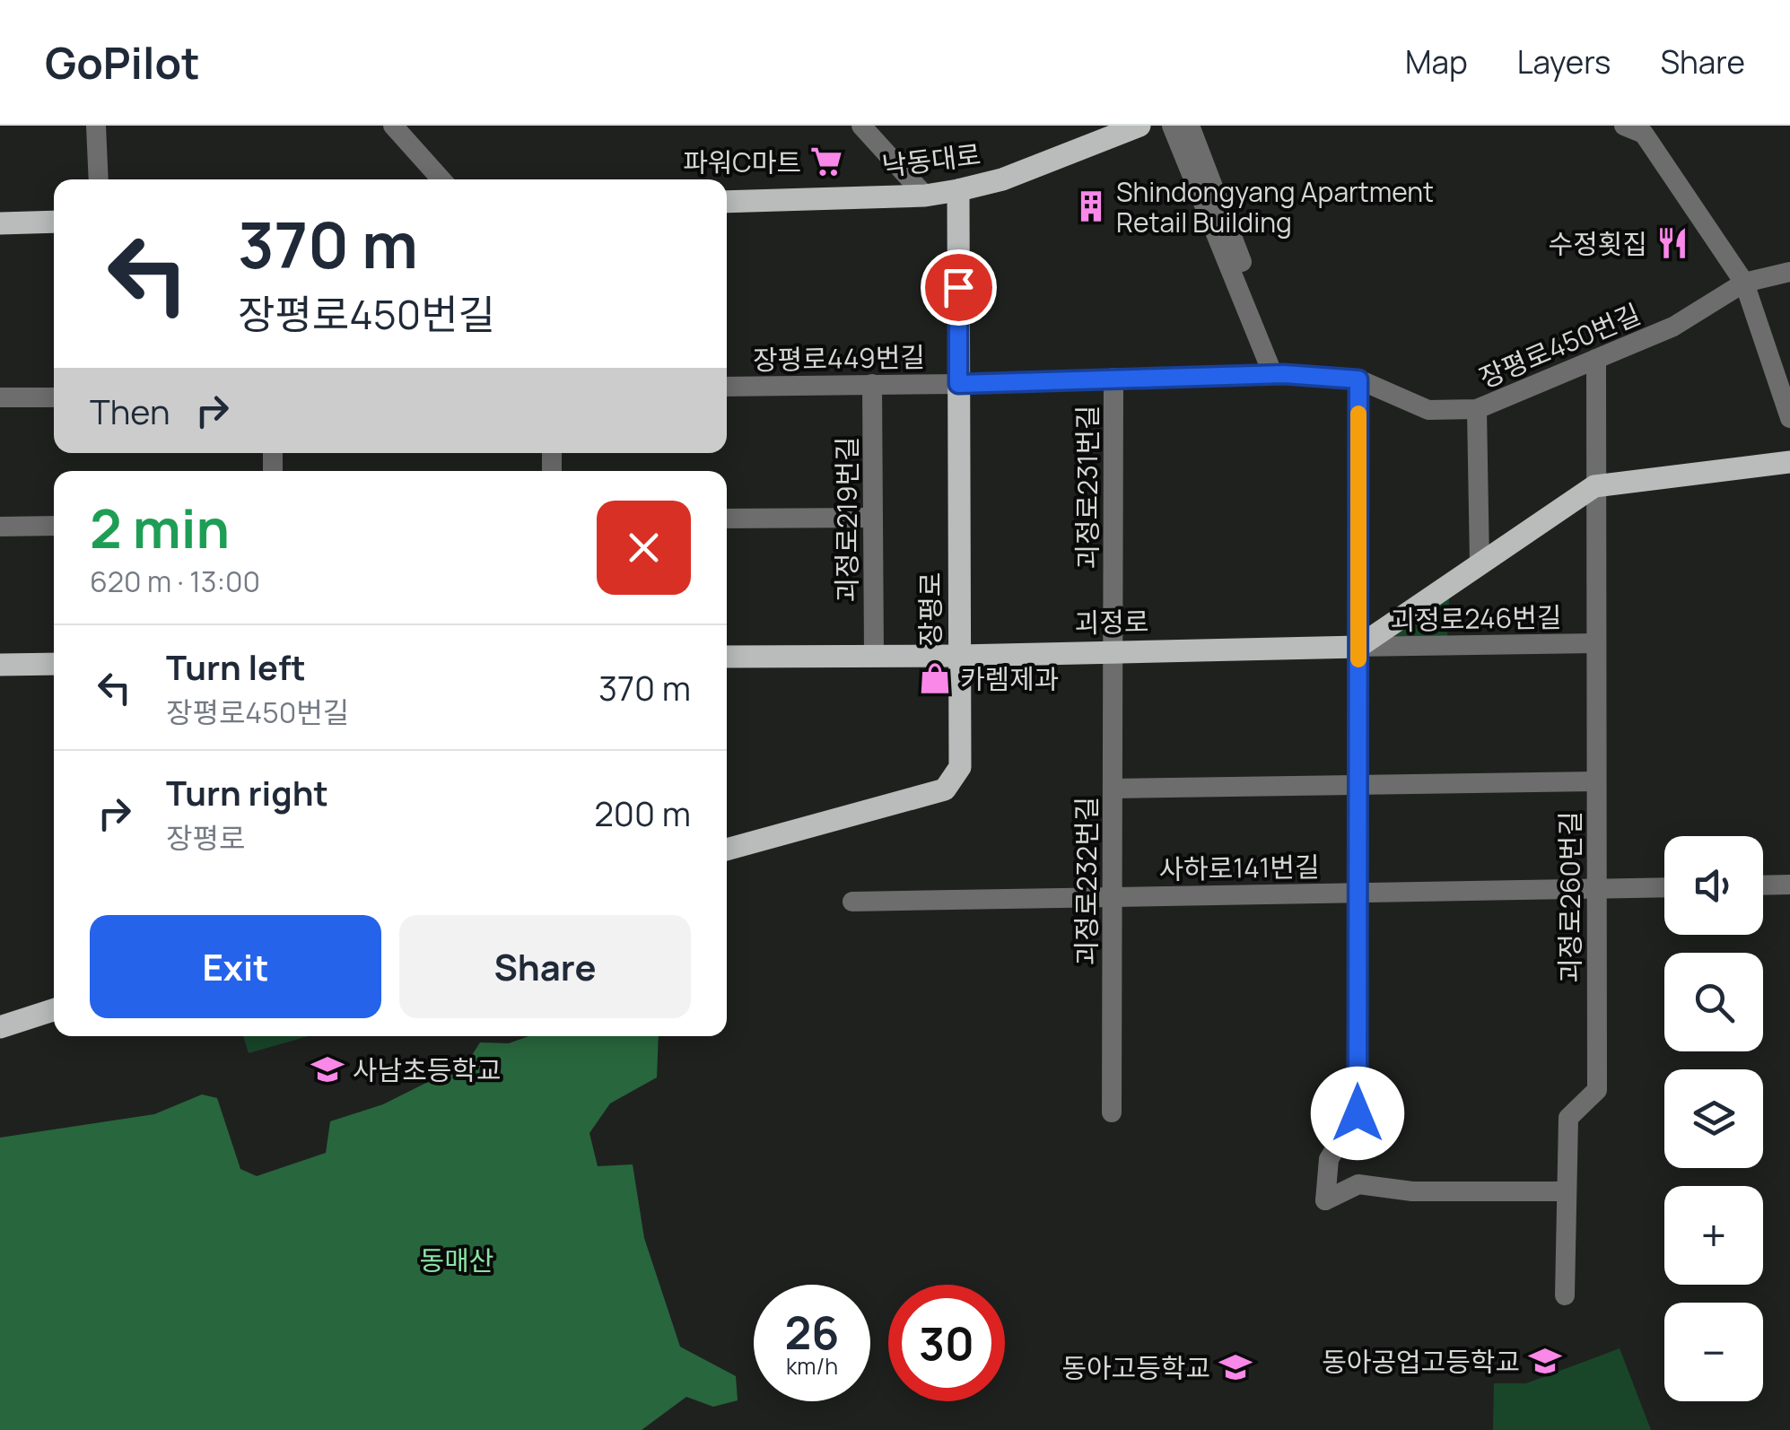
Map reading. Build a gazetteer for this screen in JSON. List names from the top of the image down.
{
  "streets": {
    "main road": ["낙동대로", "장평로", "괴정로"],
    "street": [
      "장평로450번길",
      "장평로449번길",
      "괴정로231번길",
      "괴정로219번길",
      "괴정로246번길",
      "사하로141번길",
      "괴정로232번길",
      "괴정로260번길"
    ]
  },
  "crossings": [
    ["낙동대로", "장평로"],
    ["장평로450번길", "장평로449번길"],
    ["장평로450번길", "괴정로231번길"],
    ["장평로450번길", "장평로"],
    ["장평로449번길", "괴정로219번길"],
    ["장평로449번길", "장평로"],
    ["괴정로231번길", "괴정로"],
    ["괴정로231번길", "괴정로232번길"],
    ["괴정로219번길", "괴정로"],
    ["장평로", "괴정로"],
    ["괴정로246번길", "괴정로"],
    ["괴정로246번길", "괴정로260번길"],
    ["괴정로", "괴정로232번길"],
    ["사하로141번길", "괴정로232번길"],
    ["사하로141번길", "괴정로260번길"]
  ],
  "parks": ["동매산"],
  "places": {
    "supermarket": ["파워C마트"],
    "building": ["Shindongyang Apartment Retail Building"],
    "restaurant": ["수정횟집"],
    "shop": ["카렘제과"],
    "school or university": ["사남초등학교", "동아공업고등학교", "동아고등학교"]
  },
  "page": {
    "header": "GoPilot",
    "nav": ["Map", "Layers", "Share"],
    "turn": ["370 m", "장평로450번길"],
    "then": "Then",
    "heading": ["2 min", "620 m · 13:00"],
    "list": [
      {
        "name": "Turn left",
        "note": "장평로450번길",
        "value": "370 m"
      },
      {
        "name": "Turn right",
        "note": "장평로",
        "value": "200 m"
      }
    ],
    "map_buttons": ["+", "−"],
    "buttons": ["Exit", "Share"],
    "speed": "26 km/h",
    "limit": "30"
  }
}
